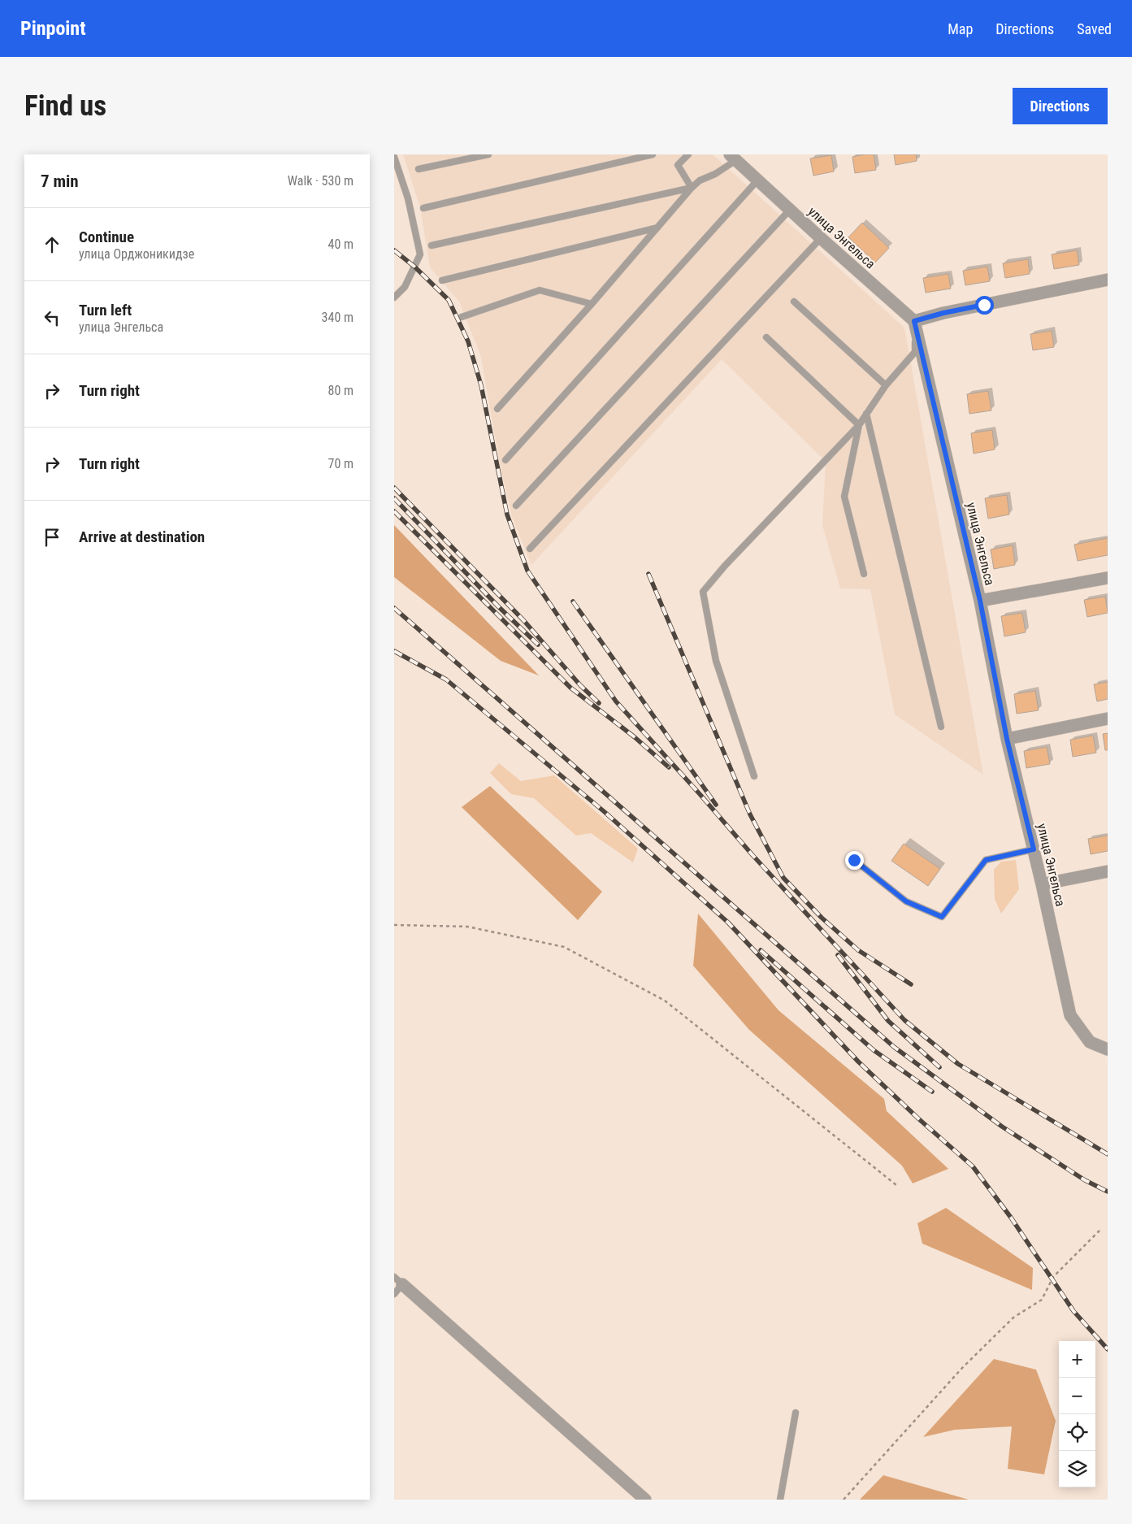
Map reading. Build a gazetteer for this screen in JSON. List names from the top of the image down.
{
  "streets": {
    "street": ["улица Энгельса"]
  },
  "page": {
    "header": "Pinpoint",
    "nav": ["Map", "Directions", "Saved"],
    "buttons": "Directions",
    "title": "Find us",
    "heading": ["7 min", "Walk · 530 m"],
    "list": [
      ["Continue", "улица Орджоникидзе", "40 m"],
      ["Turn left", "улица Энгельса", "340 m"],
      ["Turn right", "80 m"],
      ["Turn right", "70 m"],
      "Arrive at destination"
    ],
    "map_buttons": ["+", "−"]
  }
}
